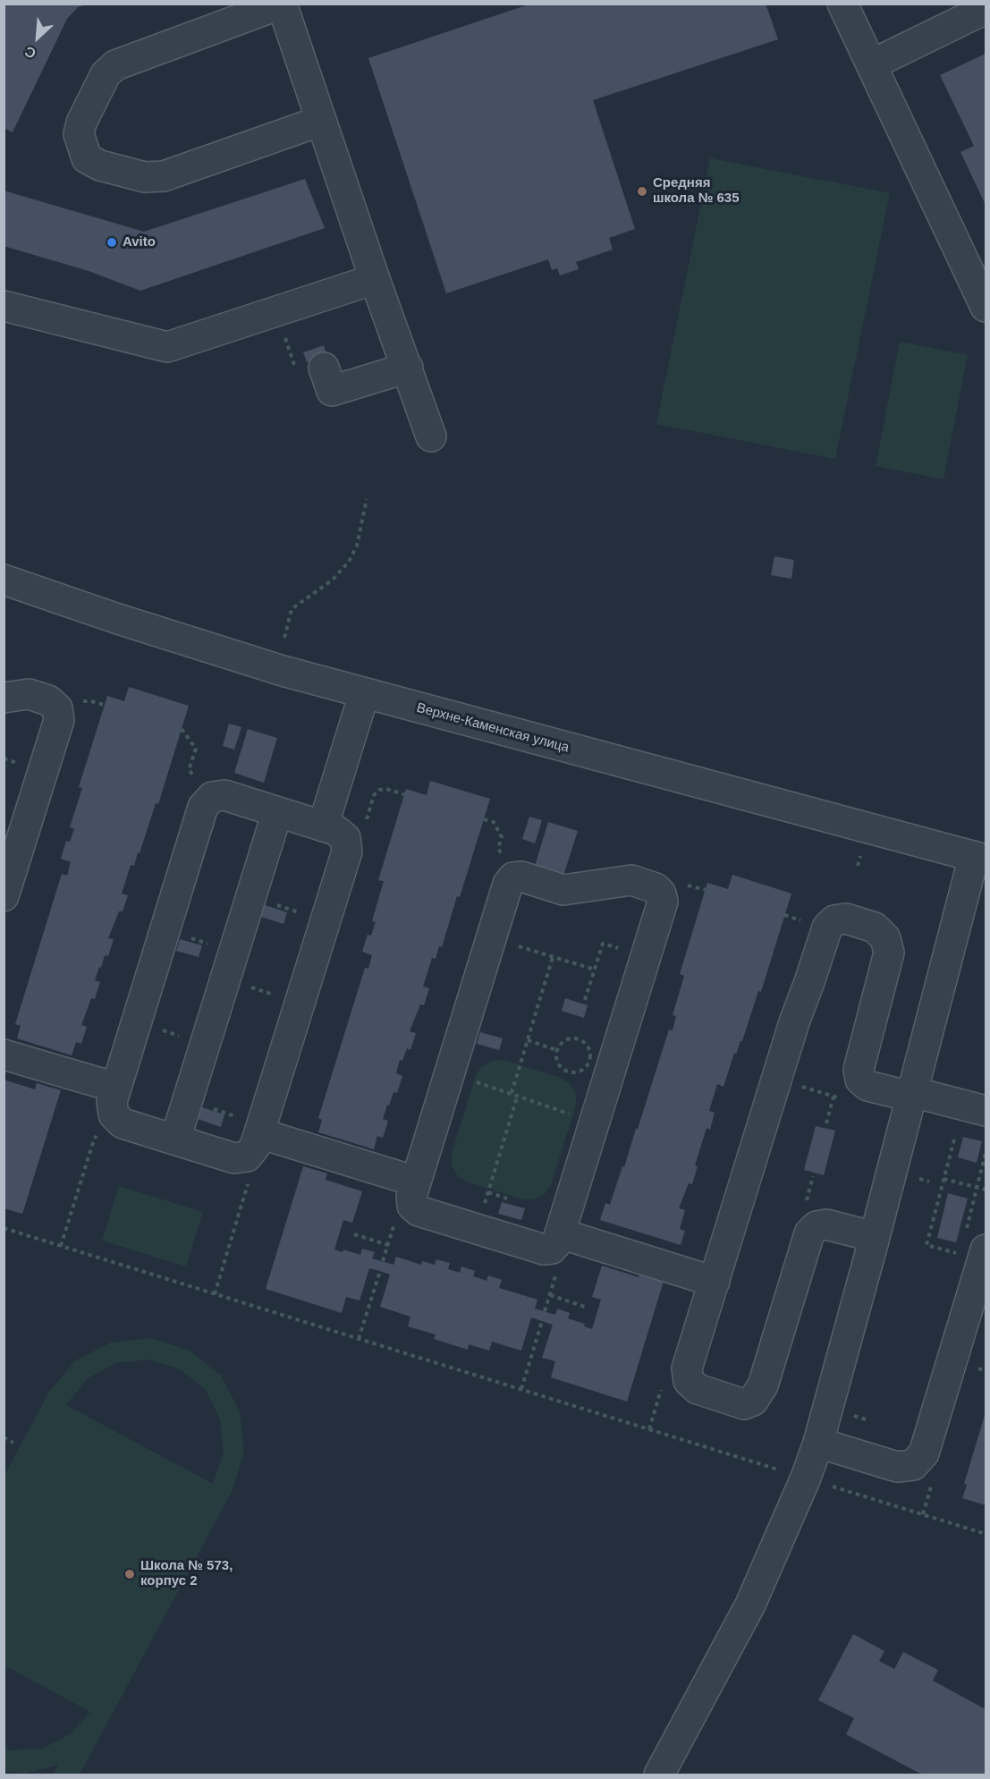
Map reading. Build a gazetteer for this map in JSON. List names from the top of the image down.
{
  "streets": {
    "street": ["Верхне-Каменская улица"]
  },
  "places": ["Средняя школа № 635", "Avito", "Школа № 573, корпус 2"],
  "north": "bottom left"
}
